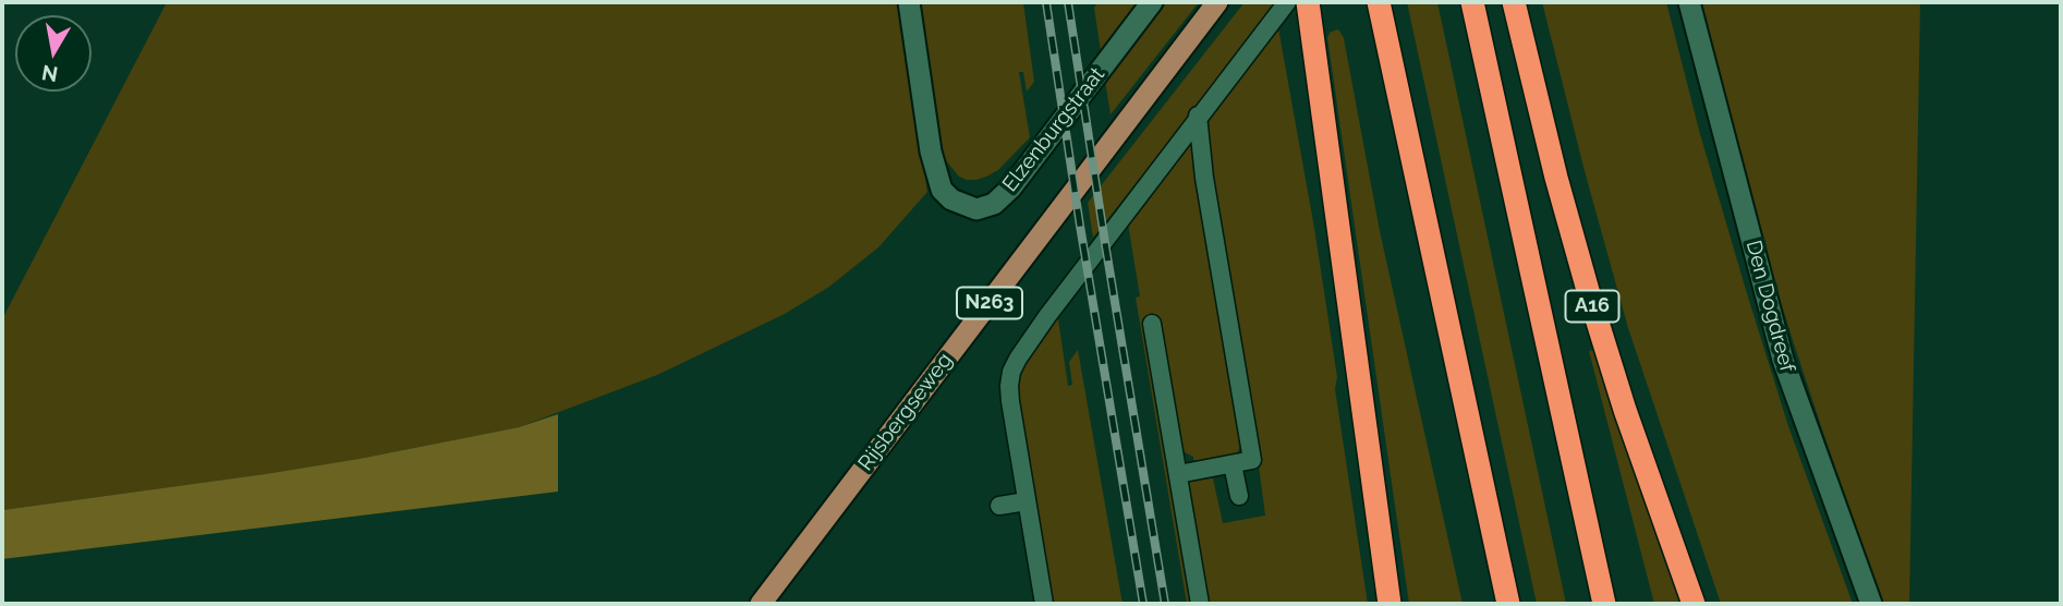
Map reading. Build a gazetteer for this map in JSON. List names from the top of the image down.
{
  "streets": {
    "highway": ["A16"],
    "main road": ["N263", "Rijsbergseweg"],
    "street": ["Elzenburgstraat", "Den Dogdreef"]
  },
  "north": "bottom"
}
